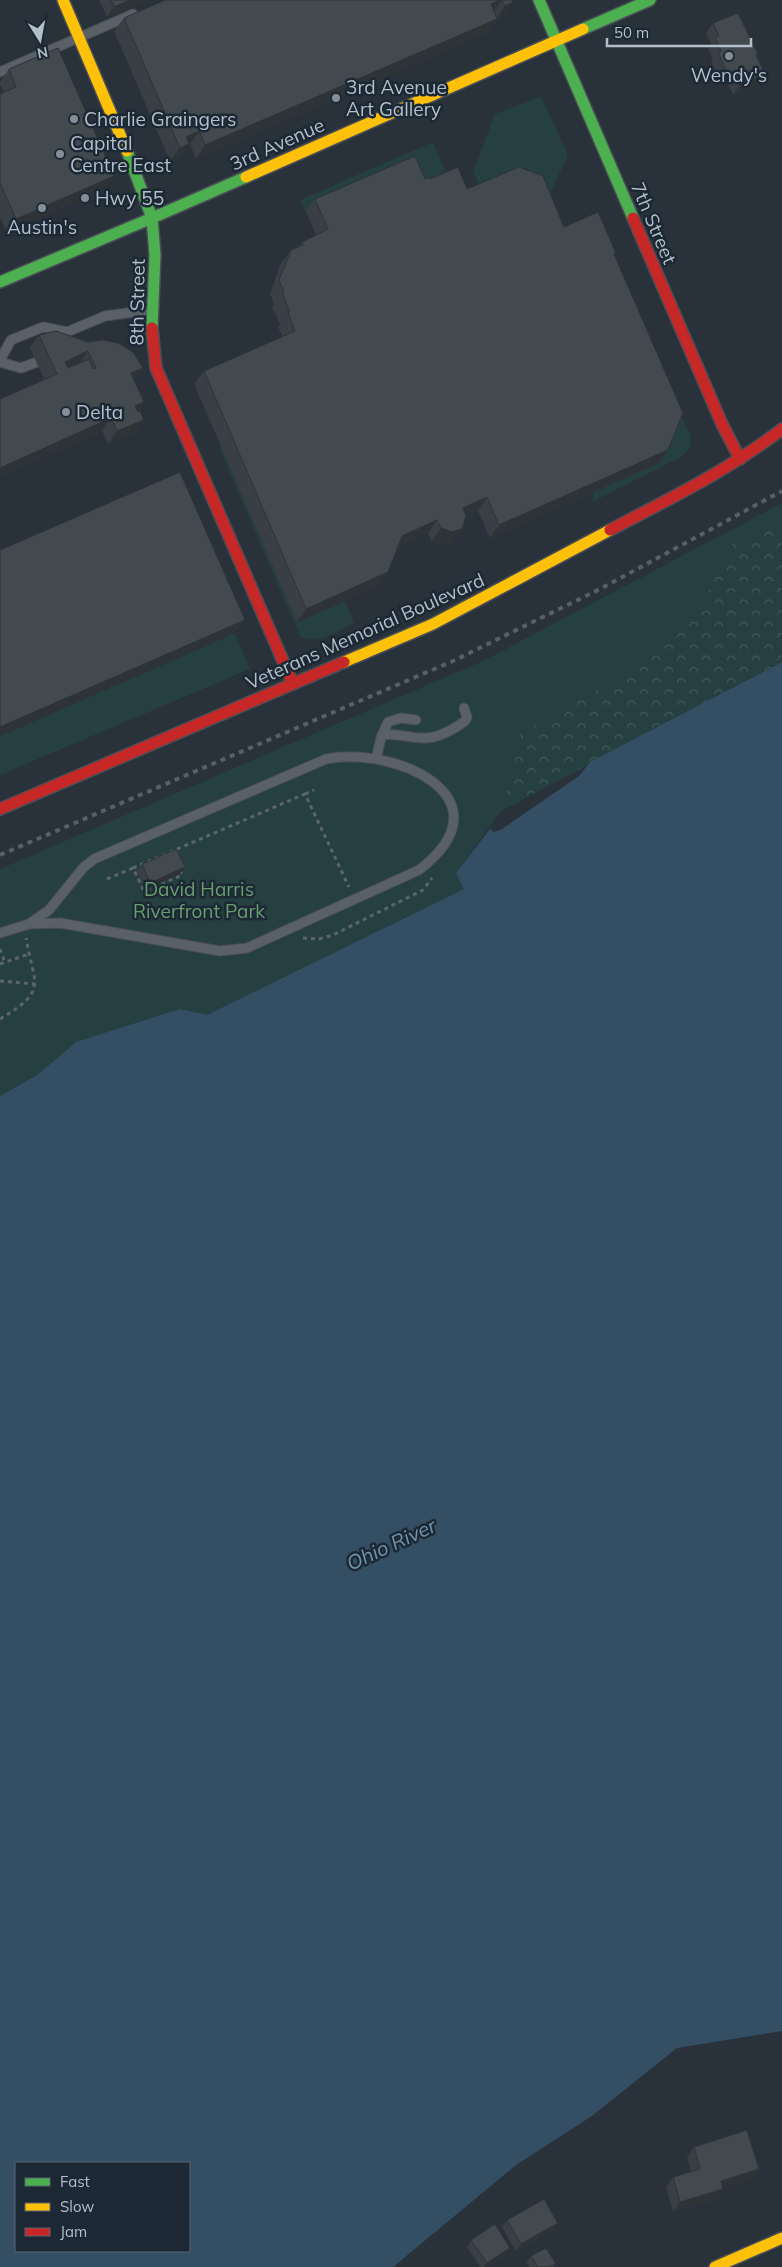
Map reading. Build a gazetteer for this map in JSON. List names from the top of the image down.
{
  "streets": {
    "main road": [
      "3rd Avenue",
      "7th Street",
      "8th Street",
      "Veterans Memorial Boulevard"
    ]
  },
  "crossings": [
    ["3rd Avenue", "7th Street"],
    ["3rd Avenue", "8th Street"],
    ["7th Street", "Veterans Memorial Boulevard"],
    ["8th Street", "Veterans Memorial Boulevard"]
  ],
  "water": ["Ohio River"],
  "parks": ["David Harris Riverfront Park"],
  "places": [
    "Wendy's",
    "3rd Avenue Art Gallery",
    "Charlie Graingers",
    "Capital Centre East",
    "Hwy 55",
    "Austin's",
    "Delta"
  ],
  "legend": ["Fast", "Slow", "Jam"],
  "scale_bar": "50 m",
  "north": "bottom"
}
